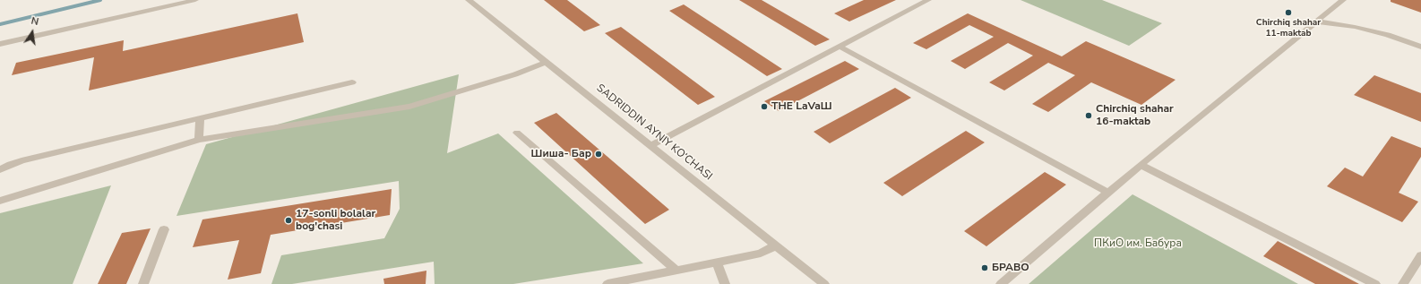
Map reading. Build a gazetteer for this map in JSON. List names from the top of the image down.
{
  "streets": {
    "street": ["SADRIDDIN AYNIY KO‘CHASI"]
  },
  "parks": ["ПКиО им. Бабура"],
  "places": [
    "Chirchiq shahar 11-maktab",
    "THE LaVaШ",
    "Chirchiq shahar 16-maktab",
    "Шиша- Бар",
    "17-sonli bolalar bog'chasi",
    "БРАВО"
  ],
  "north": "top"
}
